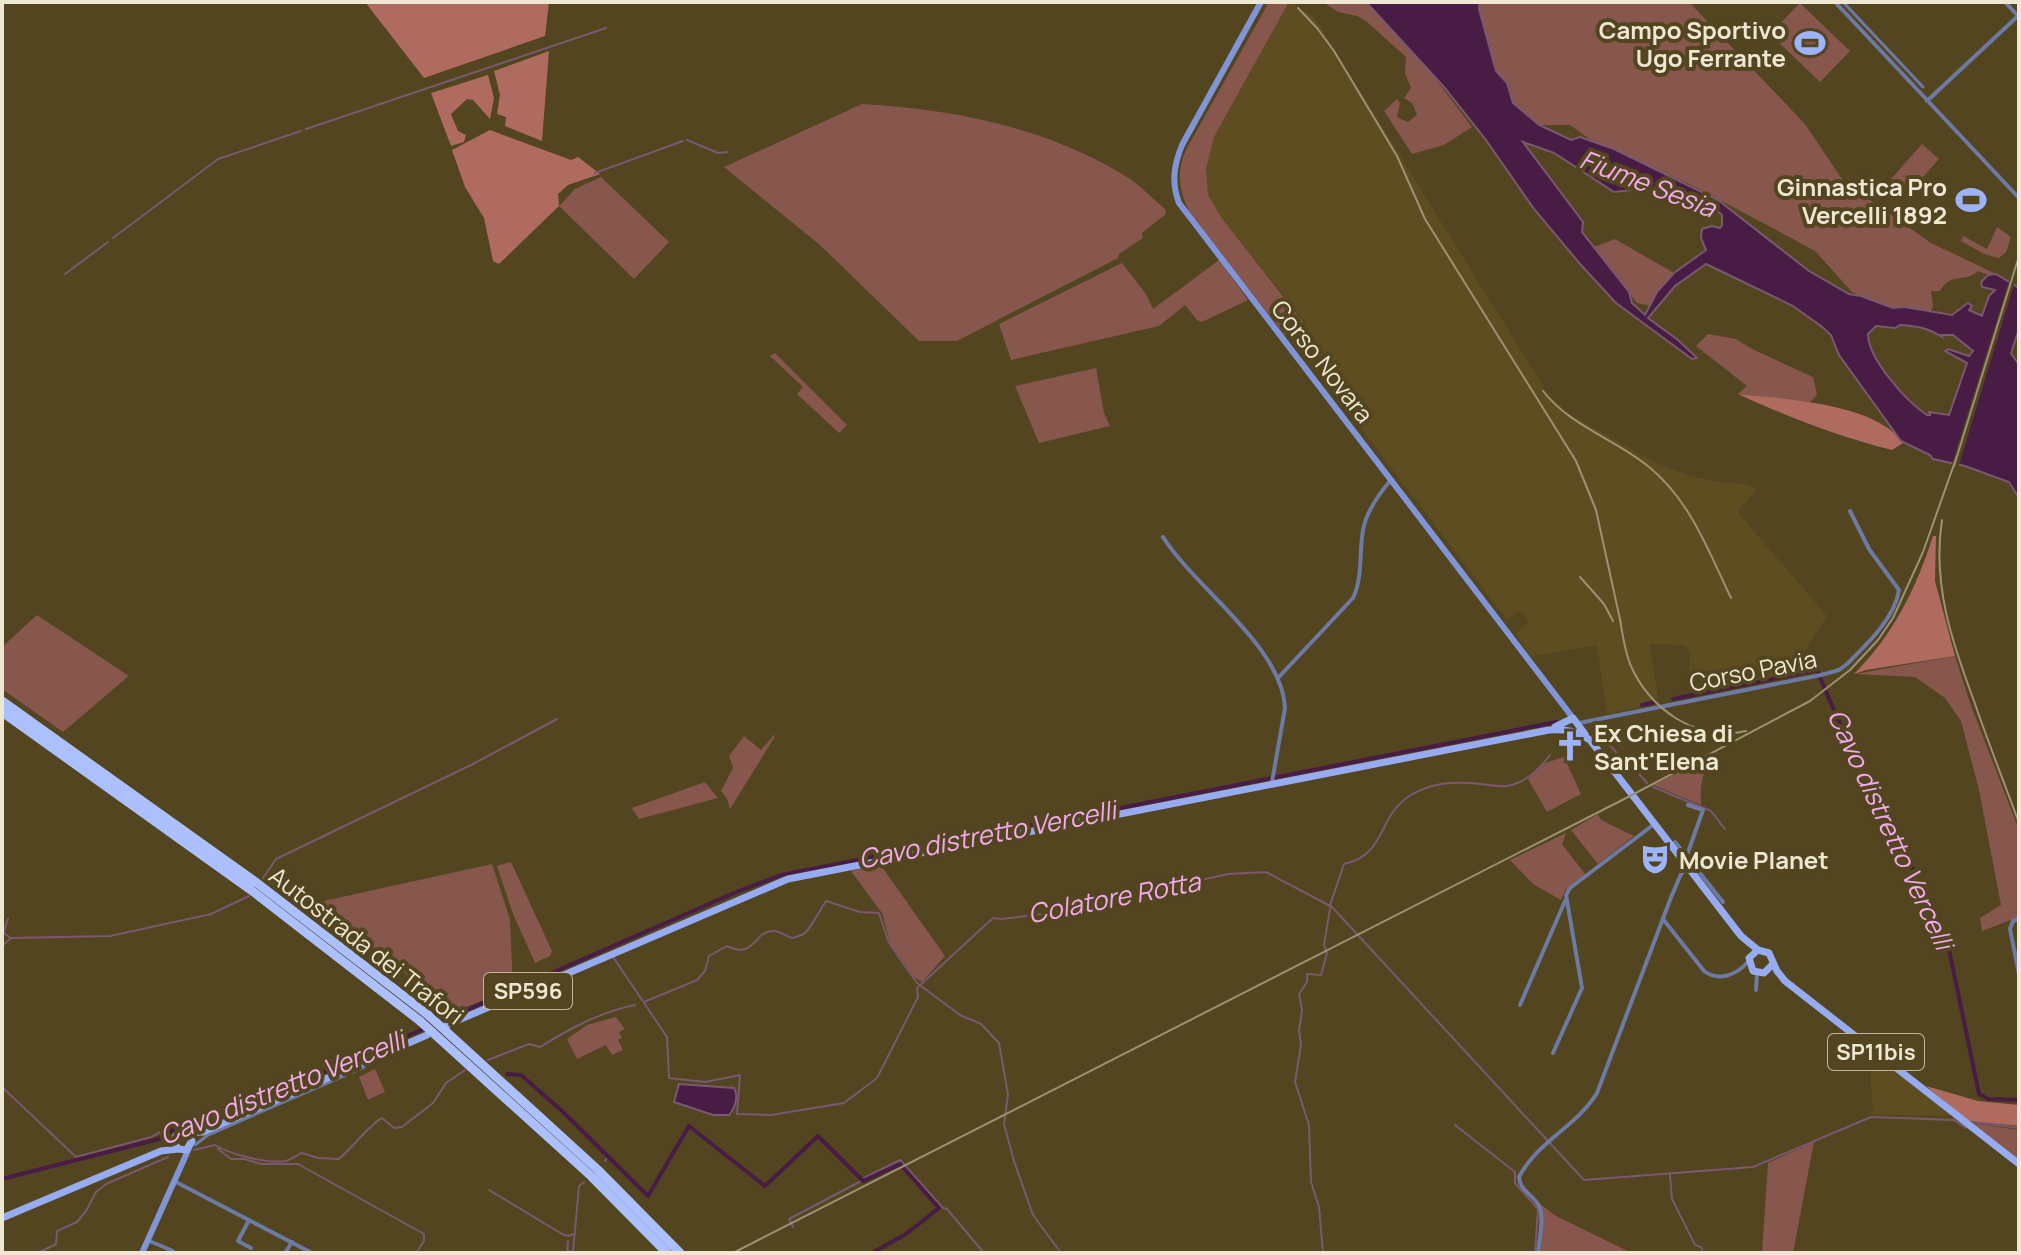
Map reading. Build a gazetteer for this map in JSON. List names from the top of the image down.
{
  "streets": {
    "highway": ["Autostrada dei Trafori"],
    "main road": ["Corso Novara", "SP596", "SP11bis"],
    "street": ["Corso Pavia"]
  },
  "crossings": [
    ["Corso Novara", "Corso Pavia"],
    ["Corso Novara", "SP11bis"]
  ],
  "water": ["Fiume Sesia", "Cavo distretto Vercelli", "Colatore Rotta"],
  "places": {
    "sports": ["Campo Sportivo Ugo Ferrante", "Ginnastica Pro Vercelli 1892"],
    "church": ["Ex Chiesa di Sant'Elena"],
    "theatre": ["Movie Planet"]
  }
}
